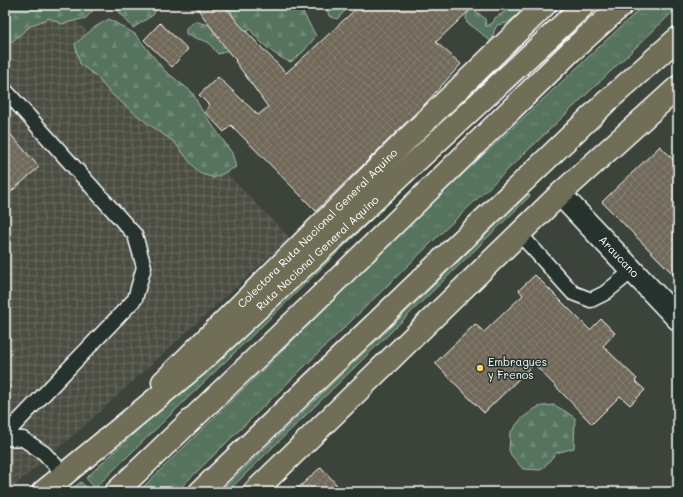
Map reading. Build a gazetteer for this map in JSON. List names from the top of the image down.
{
  "streets": {
    "main road": ["Colectora Ruta Nacional General Aquino", "Ruta Nacional General Aquino"],
    "street": ["Araucano"]
  },
  "crossings": [
    ["Colectora Ruta Nacional General Aquino", "Ruta Nacional General Aquino"]
  ],
  "places": ["Embragues y Frenos"]
}
